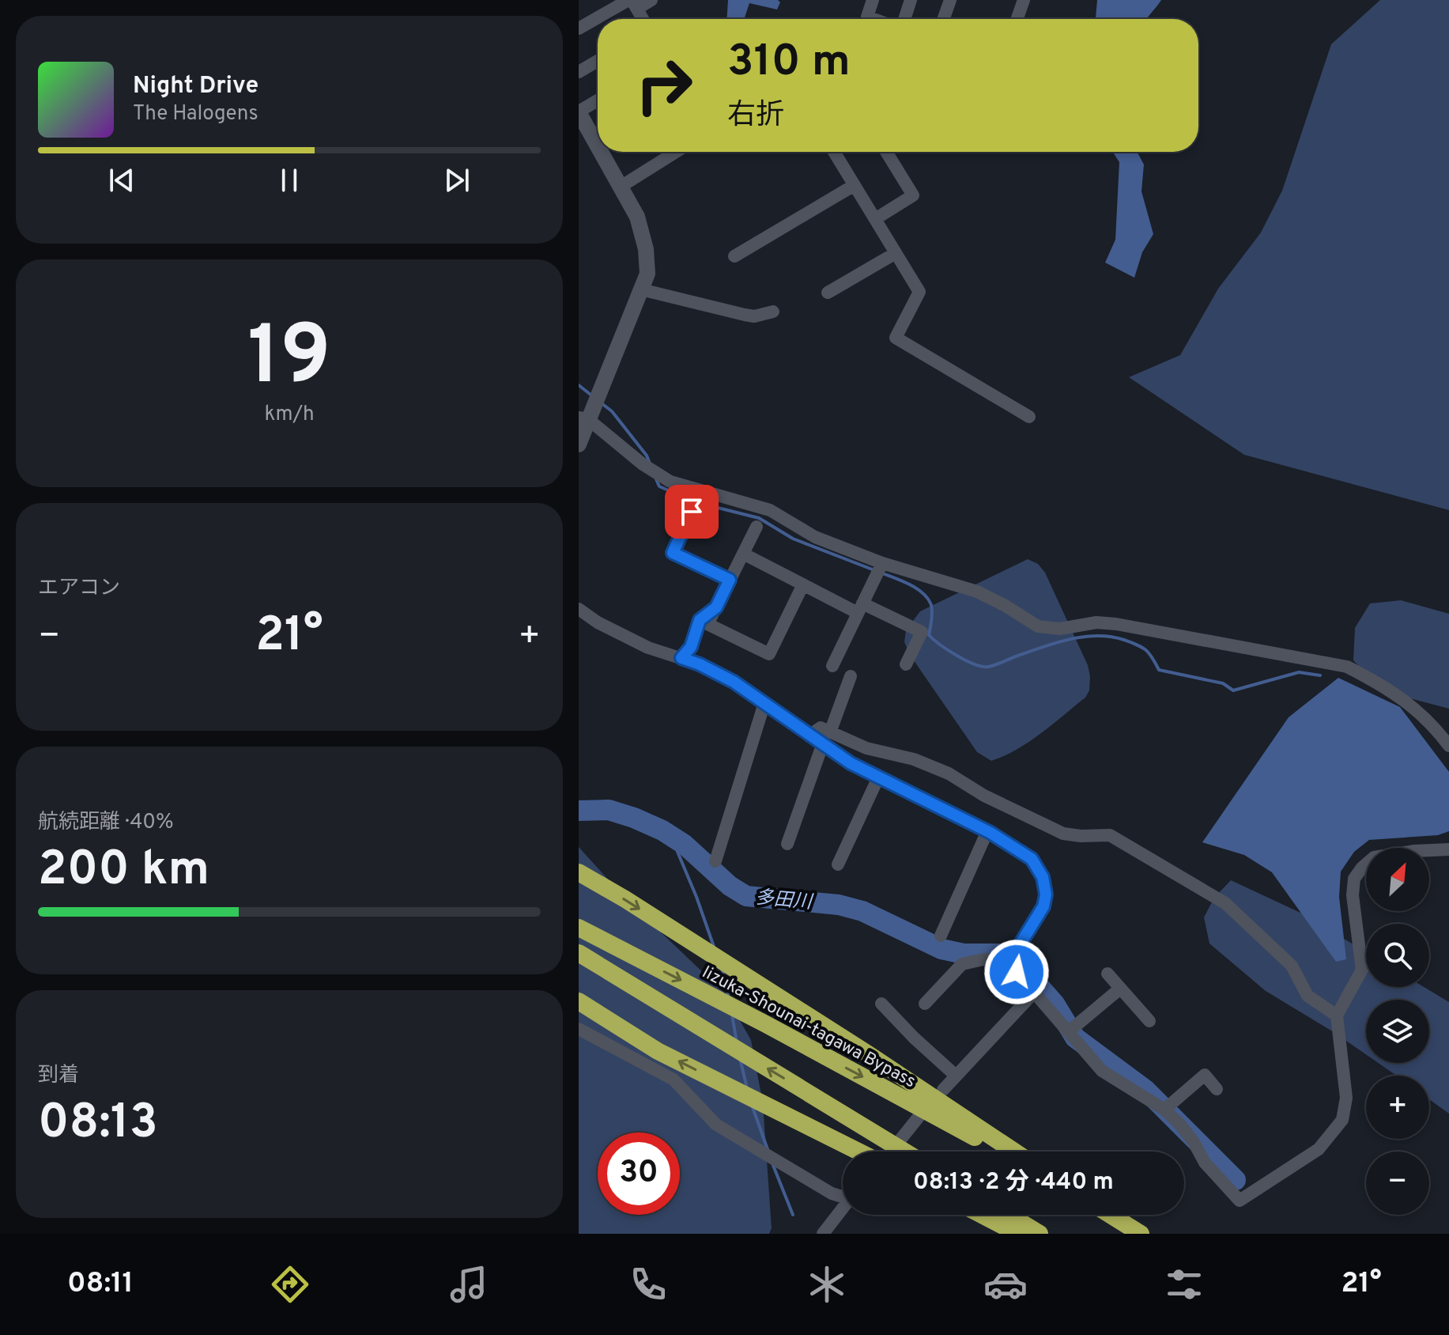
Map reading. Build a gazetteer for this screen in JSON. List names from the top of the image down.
{
  "streets": {
    "highway": ["Iizuka-Shounai-tagawa Bypass"]
  },
  "water": ["多田川"],
  "north": "top right",
  "page": {
    "turn": ["310 m", "右折"],
    "song": ["Night Drive", "The Halogens"],
    "tile": [
      ["19", "km/h"],
      "エアコン",
      ["航続距離 · 40%", "200 km"],
      ["到着", "08:13"]
    ],
    "heat": ["−", "21°", "+"],
    "map_buttons": ["+", "−"],
    "limit": "30",
    "trip": "08:13 · 2 分 · 440 m",
    "tabs": ["08:11", "21°"]
  }
}
